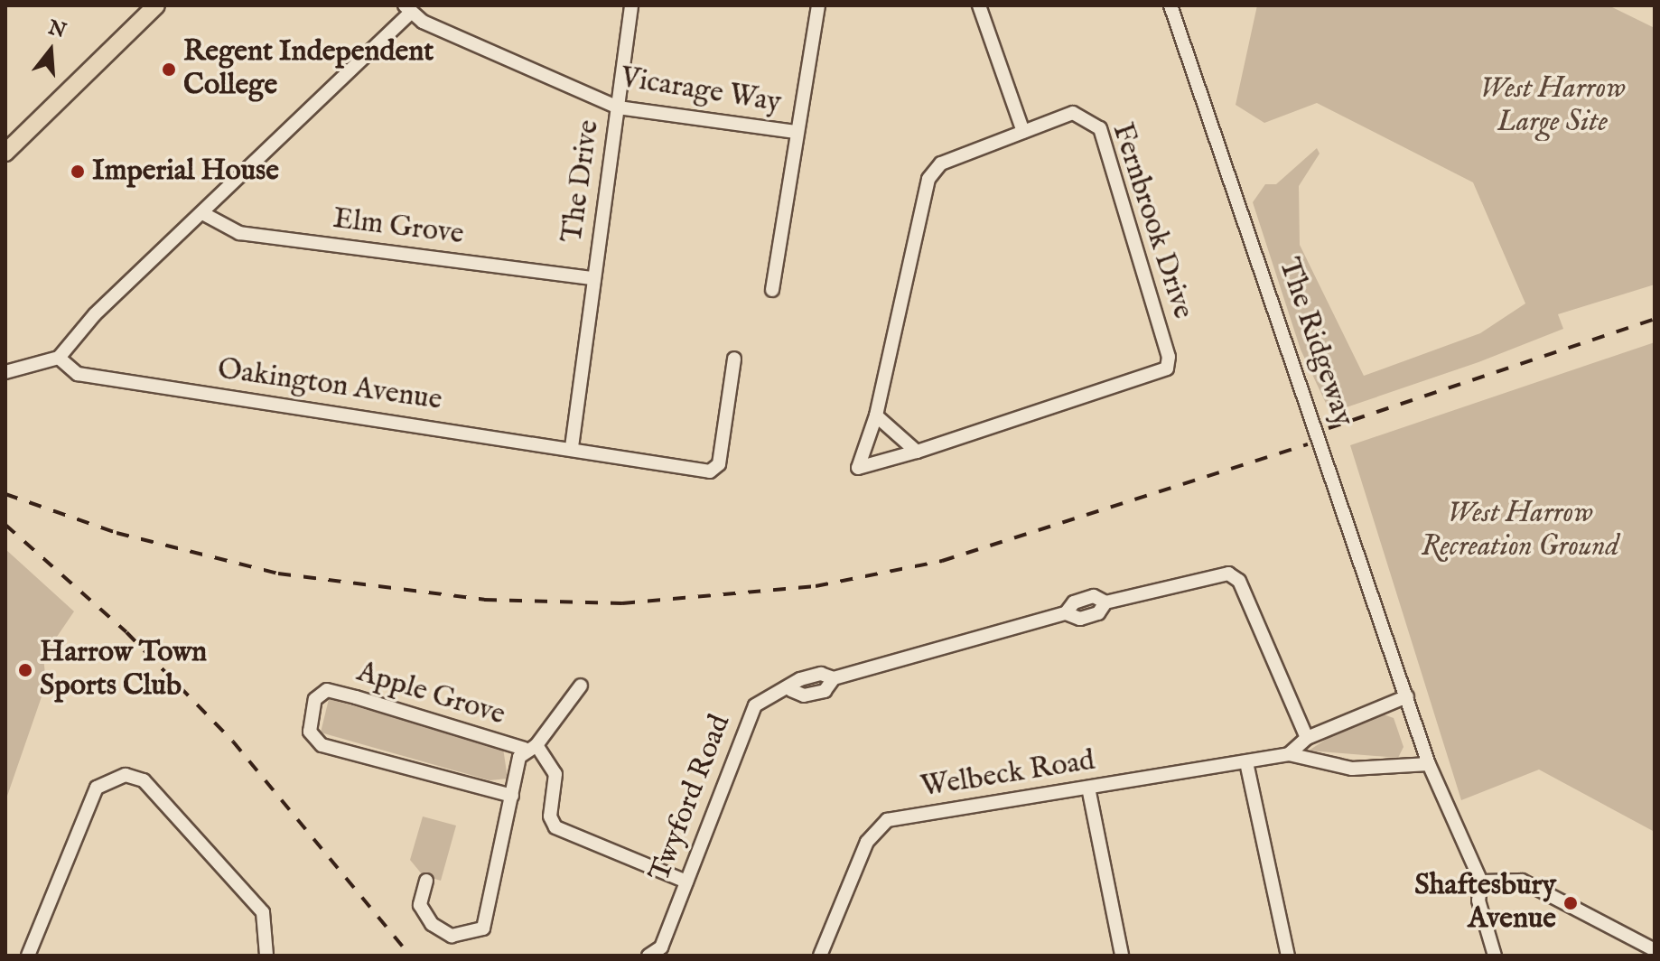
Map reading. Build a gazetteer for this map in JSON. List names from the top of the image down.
{
  "streets": {
    "street": [
      "Vicarage Way",
      "The Drive",
      "Fernbrook Drive",
      "Elm Grove",
      "The Ridgeway",
      "Oakington Avenue",
      "Apple Grove",
      "Welbeck Road",
      "Twyford Road"
    ]
  },
  "crossings": [
    ["Vicarage Way", "The Drive"],
    ["The Drive", "Elm Grove"],
    ["The Drive", "Oakington Avenue"]
  ],
  "parks": ["West Harrow Large Site", "West Harrow Recreation Ground"],
  "places": [
    "Regent Independent College",
    "Imperial House",
    "Harrow Town Sports Club",
    "Shaftesbury Avenue"
  ],
  "north": "top"
}
